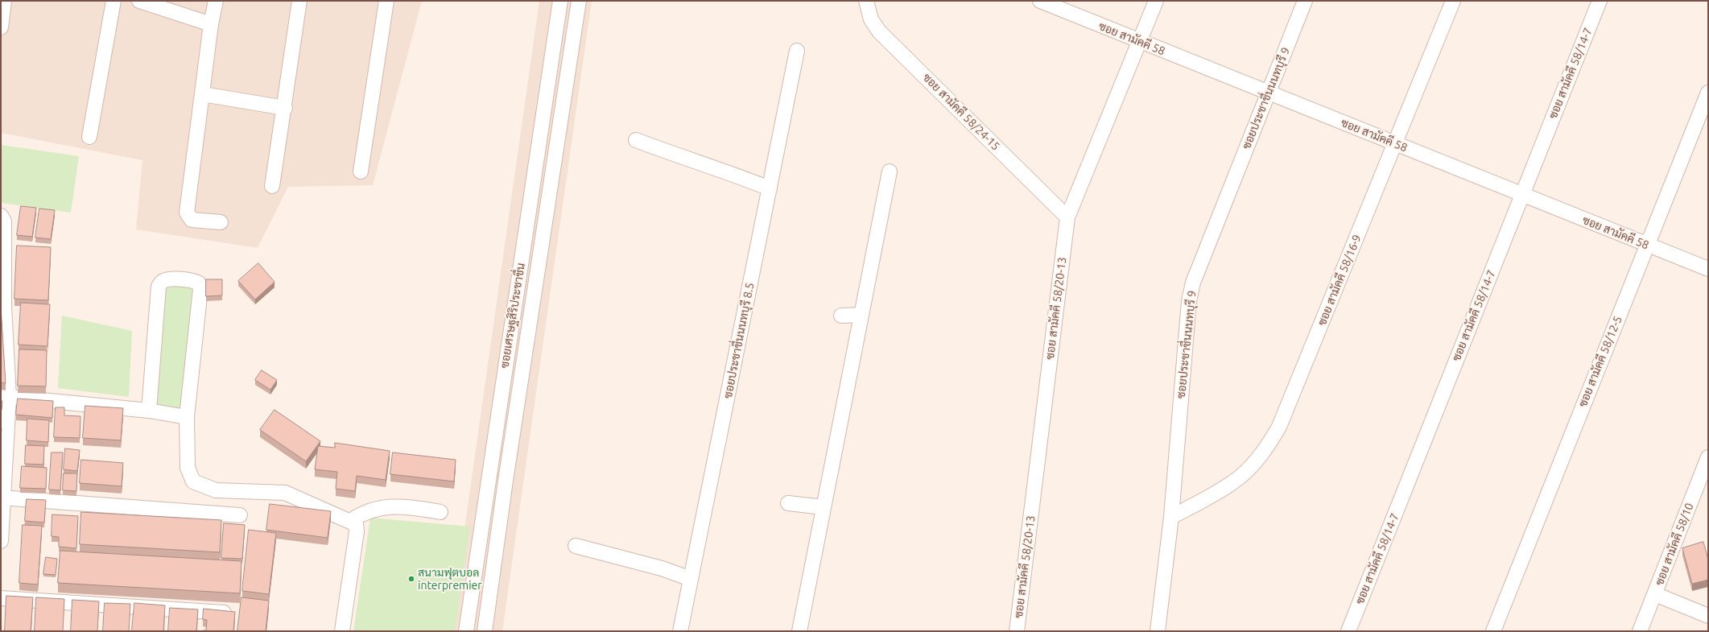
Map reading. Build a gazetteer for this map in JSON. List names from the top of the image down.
{
  "streets": {
    "street": [
      "ซอย สามัคคี 58",
      "ซอย สามัคคี 58/14-7",
      "ซอยประชาชื่นนนทบุรี 9",
      "ซอย สามัคคี 58/24-15",
      "ซอย สามัคคี 58/16-9",
      "ซอย สามัคคี 58/20-13",
      "ซอยเศรษฐสิริประชาชื่น",
      "ซอยประชาชื่นนนทบุรี 8.5",
      "ซอย สามัคคี 58/12-5",
      "ซอย สามัคคี 58/10"
    ]
  },
  "crossings": [
    ["ซอย สามัคคี 58", "ซอย สามัคคี 58/14-7"],
    ["ซอย สามัคคี 58", "ซอยประชาชื่นนนทบุรี 9"],
    ["ซอย สามัคคี 58", "ซอย สามัคคี 58/16-9"],
    ["ซอย สามัคคี 58", "ซอย สามัคคี 58/20-13"],
    ["ซอย สามัคคี 58", "ซอย สามัคคี 58/12-5"],
    ["ซอยประชาชื่นนนทบุรี 9", "ซอย สามัคคี 58/16-9"],
    ["ซอย สามัคคี 58/24-15", "ซอย สามัคคี 58/20-13"]
  ],
  "places": ["สนามฟุตบอล interpremier"]
}
